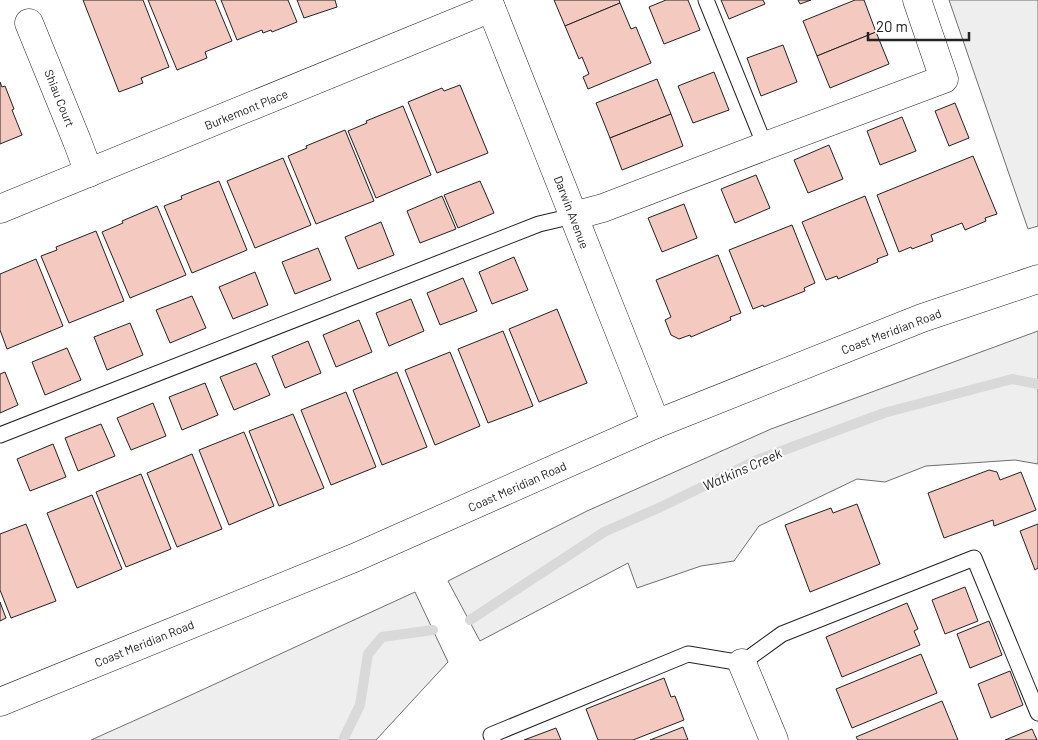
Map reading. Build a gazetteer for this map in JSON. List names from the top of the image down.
{
  "streets": {
    "street": [
      "Shiau Court",
      "Burkemont Place",
      "Darwin Avenue",
      "Coast Meridian Road"
    ]
  },
  "crossings": [
    ["Shiau Court", "Burkemont Place"],
    ["Burkemont Place", "Darwin Avenue"],
    ["Darwin Avenue", "Coast Meridian Road"]
  ],
  "water": ["Watkins Creek"],
  "scale_bar": "20 m"
}
